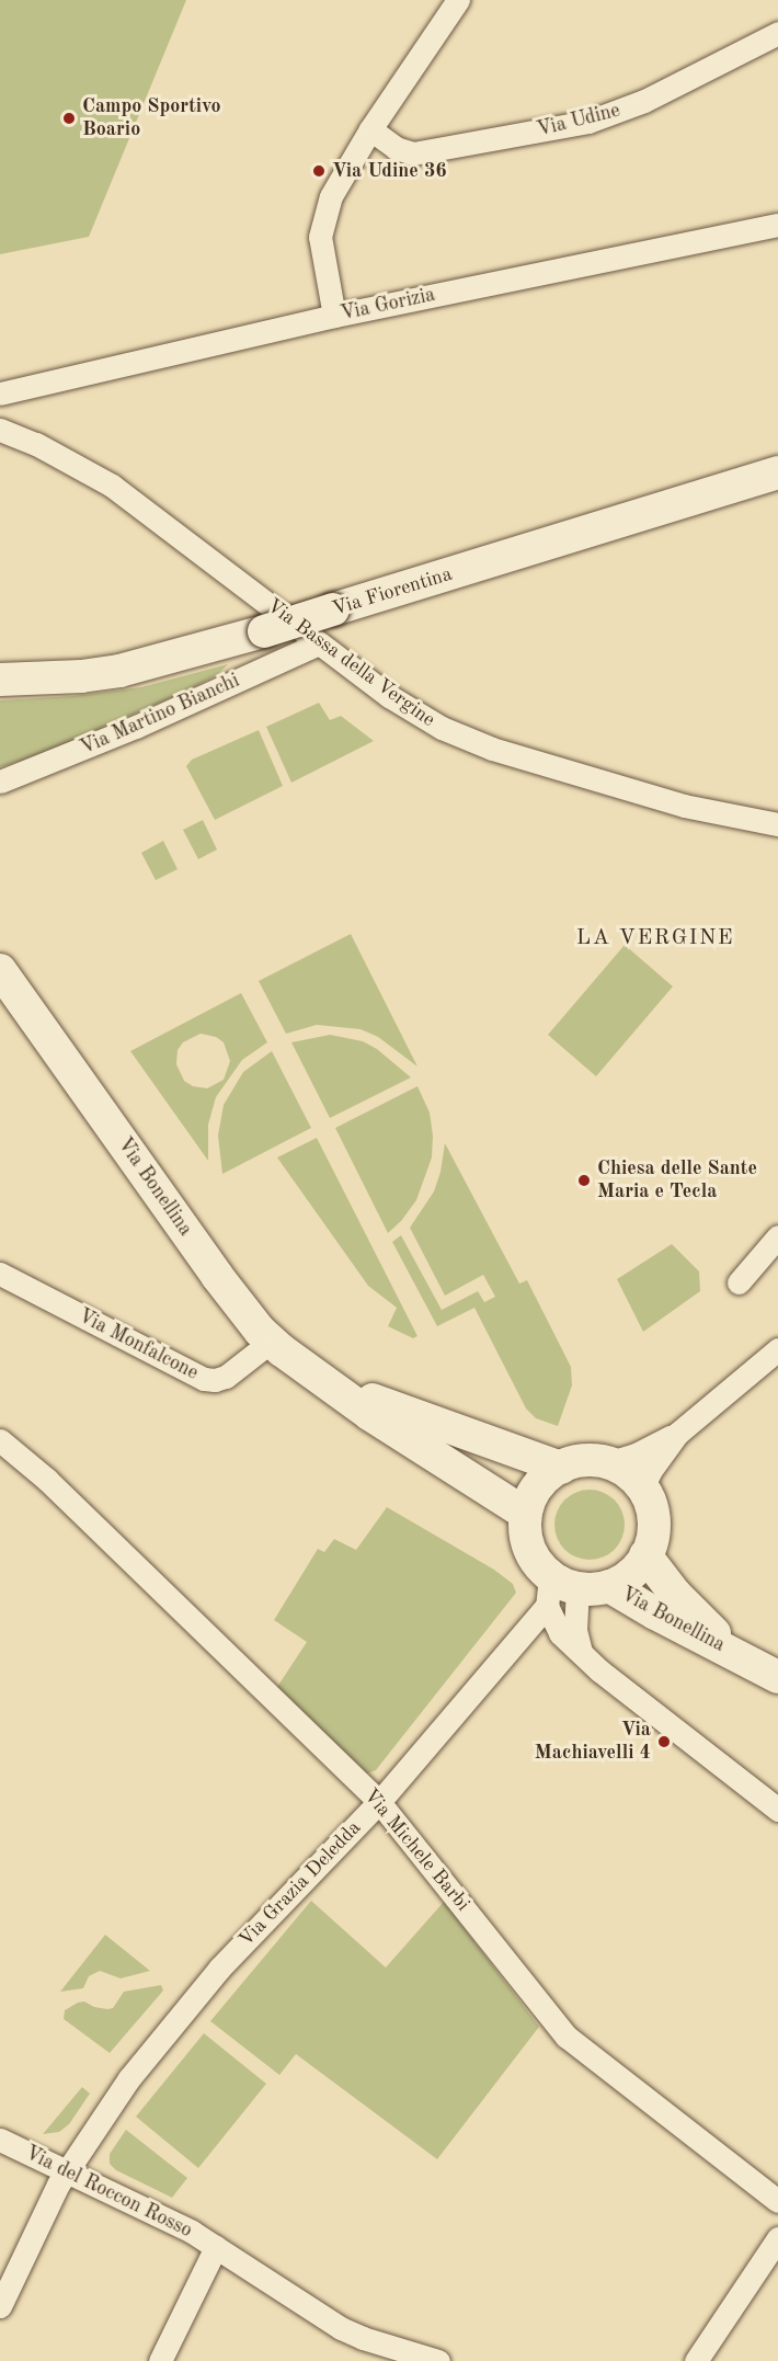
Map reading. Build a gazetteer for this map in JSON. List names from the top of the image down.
{
  "streets": {
    "main road": ["Via Fiorentina", "Via Bonellina"],
    "street": [
      "Via Udine",
      "Via Gorizia",
      "Via Bassa della Vergine",
      "Via Martino Bianchi",
      "Via Monfalcone",
      "Via Michele Barbi",
      "Via Grazia Deledda",
      "Via del Roccon Rosso"
    ]
  },
  "crossings": [
    ["Via Bassa della Vergine", "Via Martino Bianchi"],
    ["Via Bonellina", "Via Monfalcone"],
    ["Via Bonellina", "Via Grazia Deledda"],
    ["Via Michele Barbi", "Via Grazia Deledda"],
    ["Via Grazia Deledda", "Via del Roccon Rosso"]
  ],
  "districts": ["LA VERGINE"],
  "places": [
    "Campo Sportivo Boario",
    "Via Udine 36",
    "Chiesa delle Sante Maria e Tecla",
    "Via Machiavelli 4"
  ]
}
